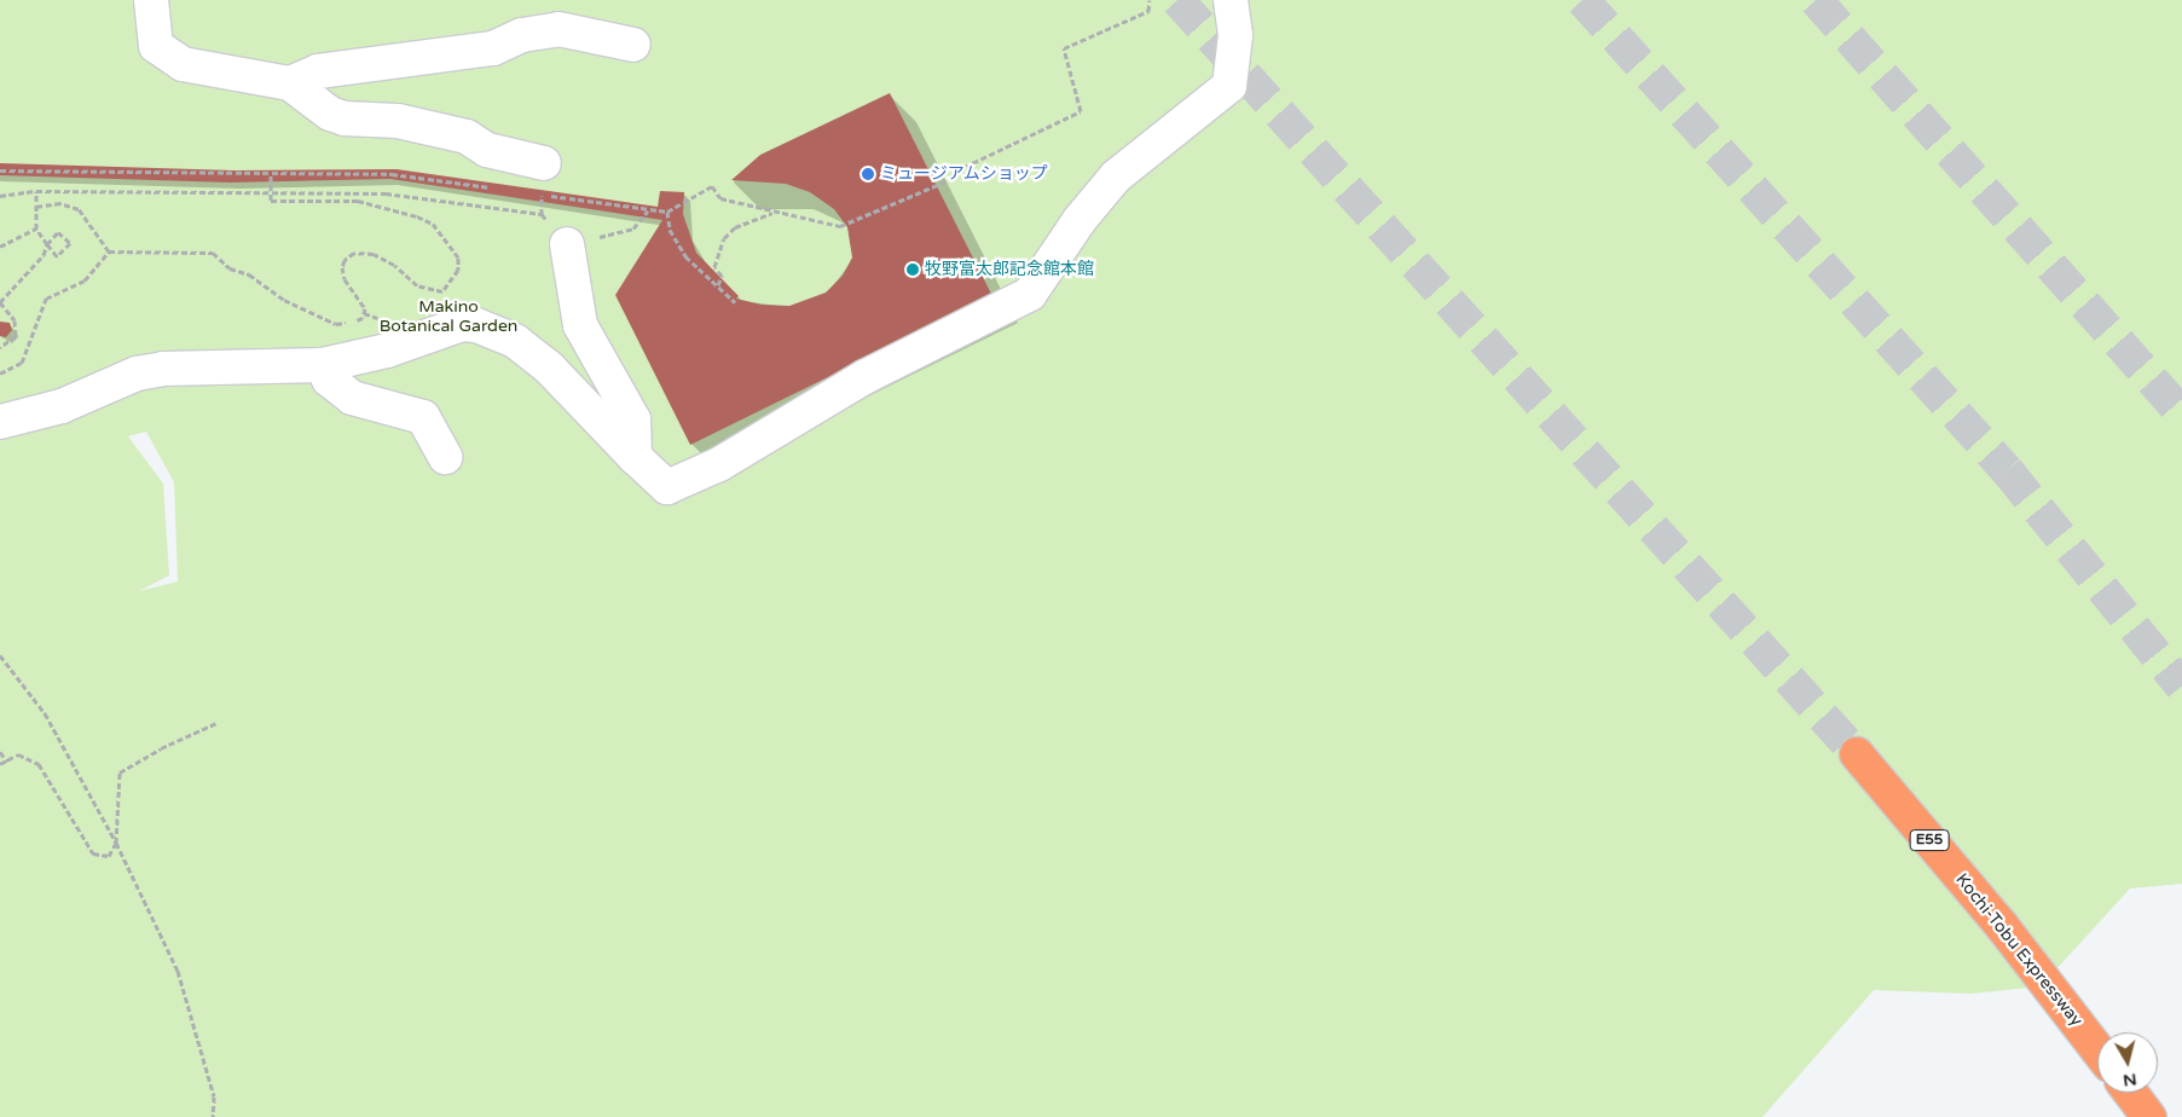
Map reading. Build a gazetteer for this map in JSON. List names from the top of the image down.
{
  "streets": {
    "highway": ["E55", "Kochi-Tobu Expressway"]
  },
  "parks": ["Makino Botanical Garden"],
  "places": ["ミュージアムショップ", "牧野富太郎記念館本館"],
  "north": "bottom"
}
